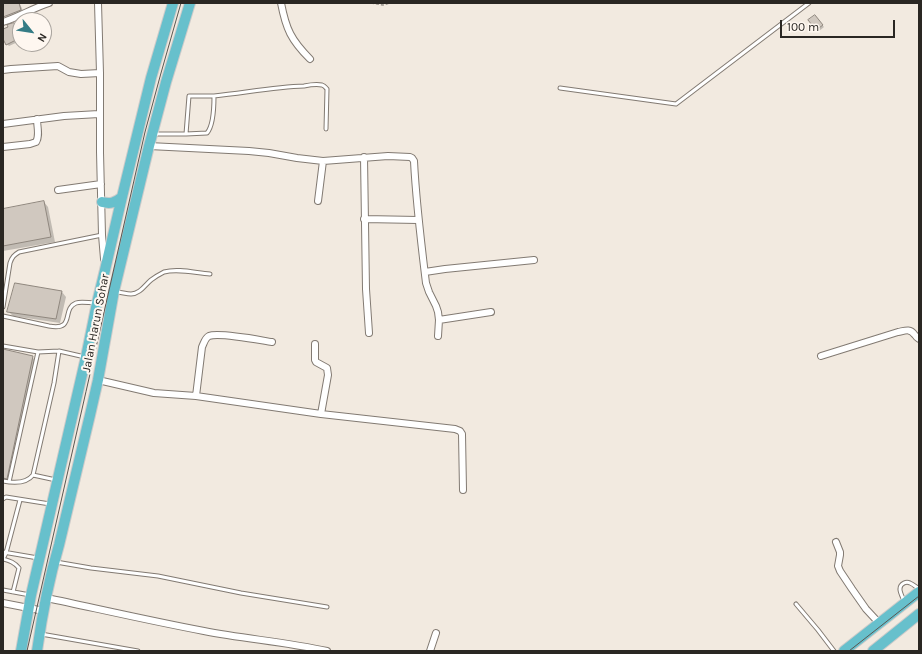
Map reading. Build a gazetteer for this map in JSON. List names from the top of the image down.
{
  "streets": {
    "highway": ["Jalan Harun Sohar"]
  },
  "scale_bar": "100 m",
  "north": "bottom right"
}
